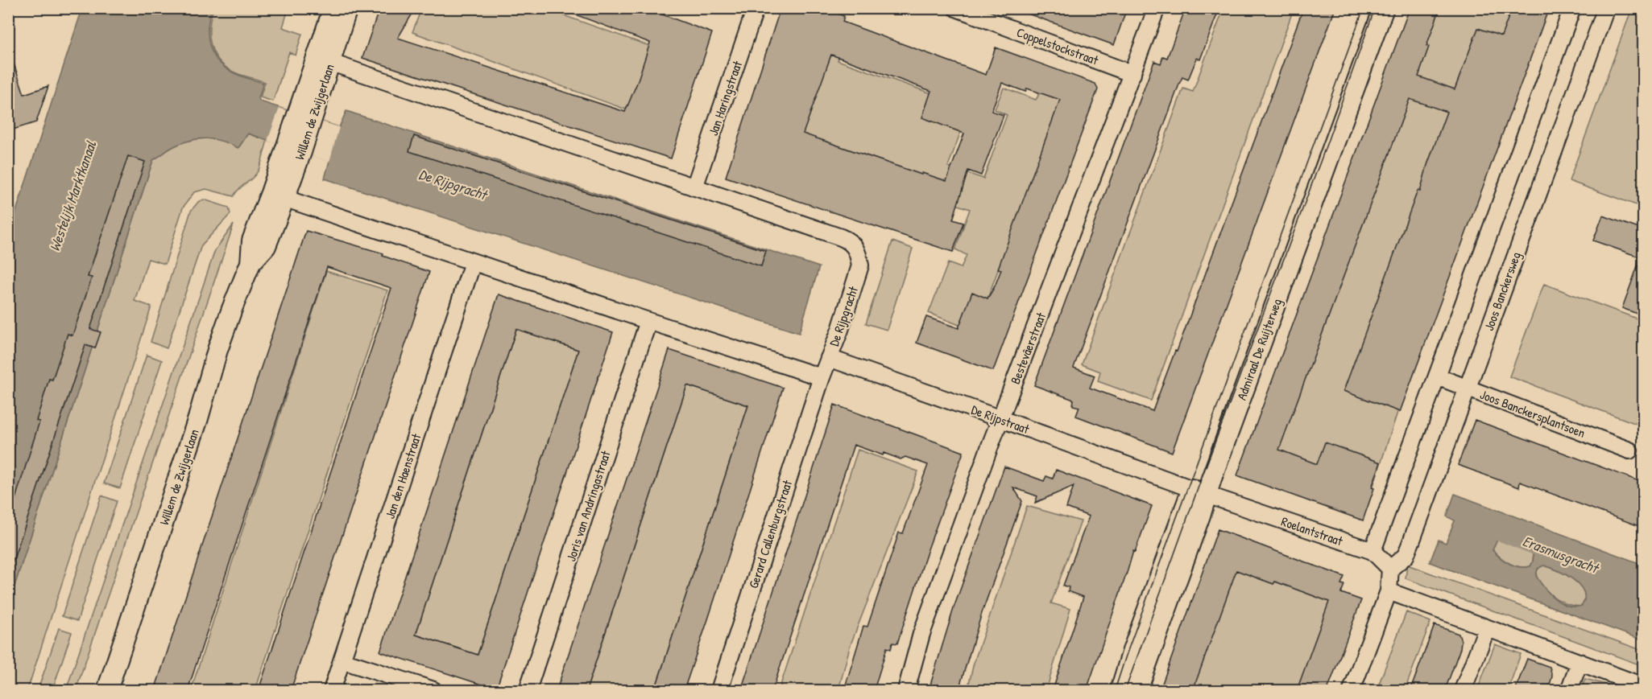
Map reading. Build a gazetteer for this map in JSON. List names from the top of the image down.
{
  "streets": {
    "street": [
      "Coppelstockstraat",
      "Jan Haringstraat",
      "Willem de Zwijgerlaan",
      "Joos Banckersweg",
      "De Rijpgracht",
      "Bestevâerstraat",
      "Admiraal De Ruijterweg",
      "Joos Banckersplantsoen",
      "De Rijpstraat",
      "Jan den Haenstraat",
      "Joris van Andringastraat",
      "Roelantstraat",
      "Gerard Callenburgstraat"
    ]
  },
  "crossings": [
    ["Coppelstockstraat", "Bestevâerstraat"],
    ["Jan Haringstraat", "De Rijpgracht"],
    ["Willem de Zwijgerlaan", "De Rijpgracht"],
    ["Joos Banckersweg", "Joos Banckersplantsoen"],
    ["Joos Banckersweg", "Roelantstraat"],
    ["De Rijpgracht", "De Rijpstraat"],
    ["De Rijpgracht", "Gerard Callenburgstraat"],
    ["Bestevâerstraat", "De Rijpstraat"],
    ["Admiraal De Ruijterweg", "De Rijpstraat"],
    ["Admiraal De Ruijterweg", "Roelantstraat"],
    ["De Rijpstraat", "Roelantstraat"]
  ],
  "water": ["De Rijpgracht", "Westelijk Marktkanaal", "Erasmusgracht"]
}
